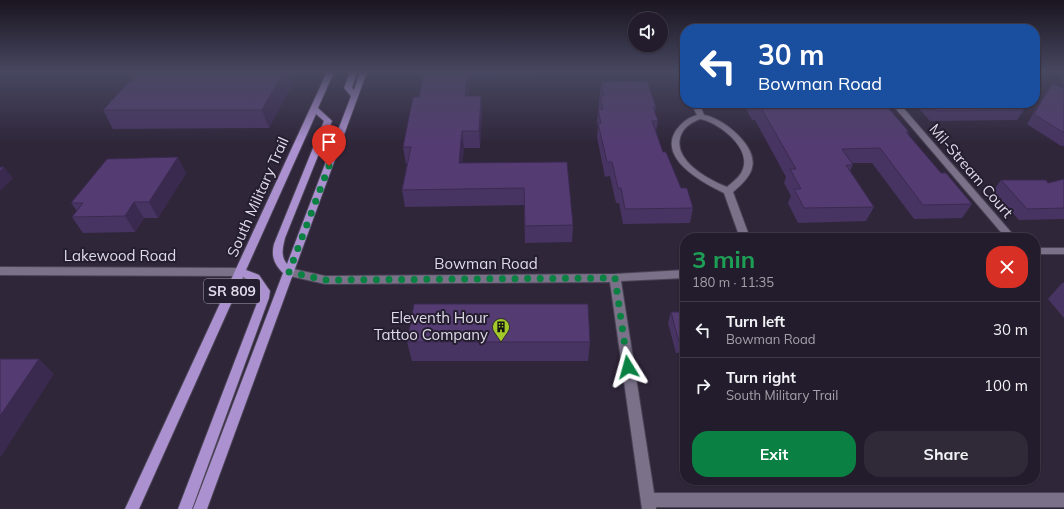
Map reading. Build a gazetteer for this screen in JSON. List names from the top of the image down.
{
  "streets": {
    "main road": ["South Military Trail", "SR 809"],
    "street": ["Mil-Stream Court", "Lakewood Road", "Bowman Road"]
  },
  "crossings": [
    ["South Military Trail", "Lakewood Road"],
    ["Bowman Road", "SR 809"]
  ],
  "places": {
    "building": ["Eleventh Hour Tattoo Company"]
  },
  "page": {
    "turn": ["30 m", "Bowman Road"],
    "heading": ["3 min", "180 m · 11:35"],
    "list": [
      {
        "name": "Turn left",
        "note": "Bowman Road",
        "value": "30 m"
      },
      {
        "name": "Turn right",
        "note": "South Military Trail",
        "value": "100 m"
      }
    ],
    "buttons": ["Exit", "Share"]
  }
}
